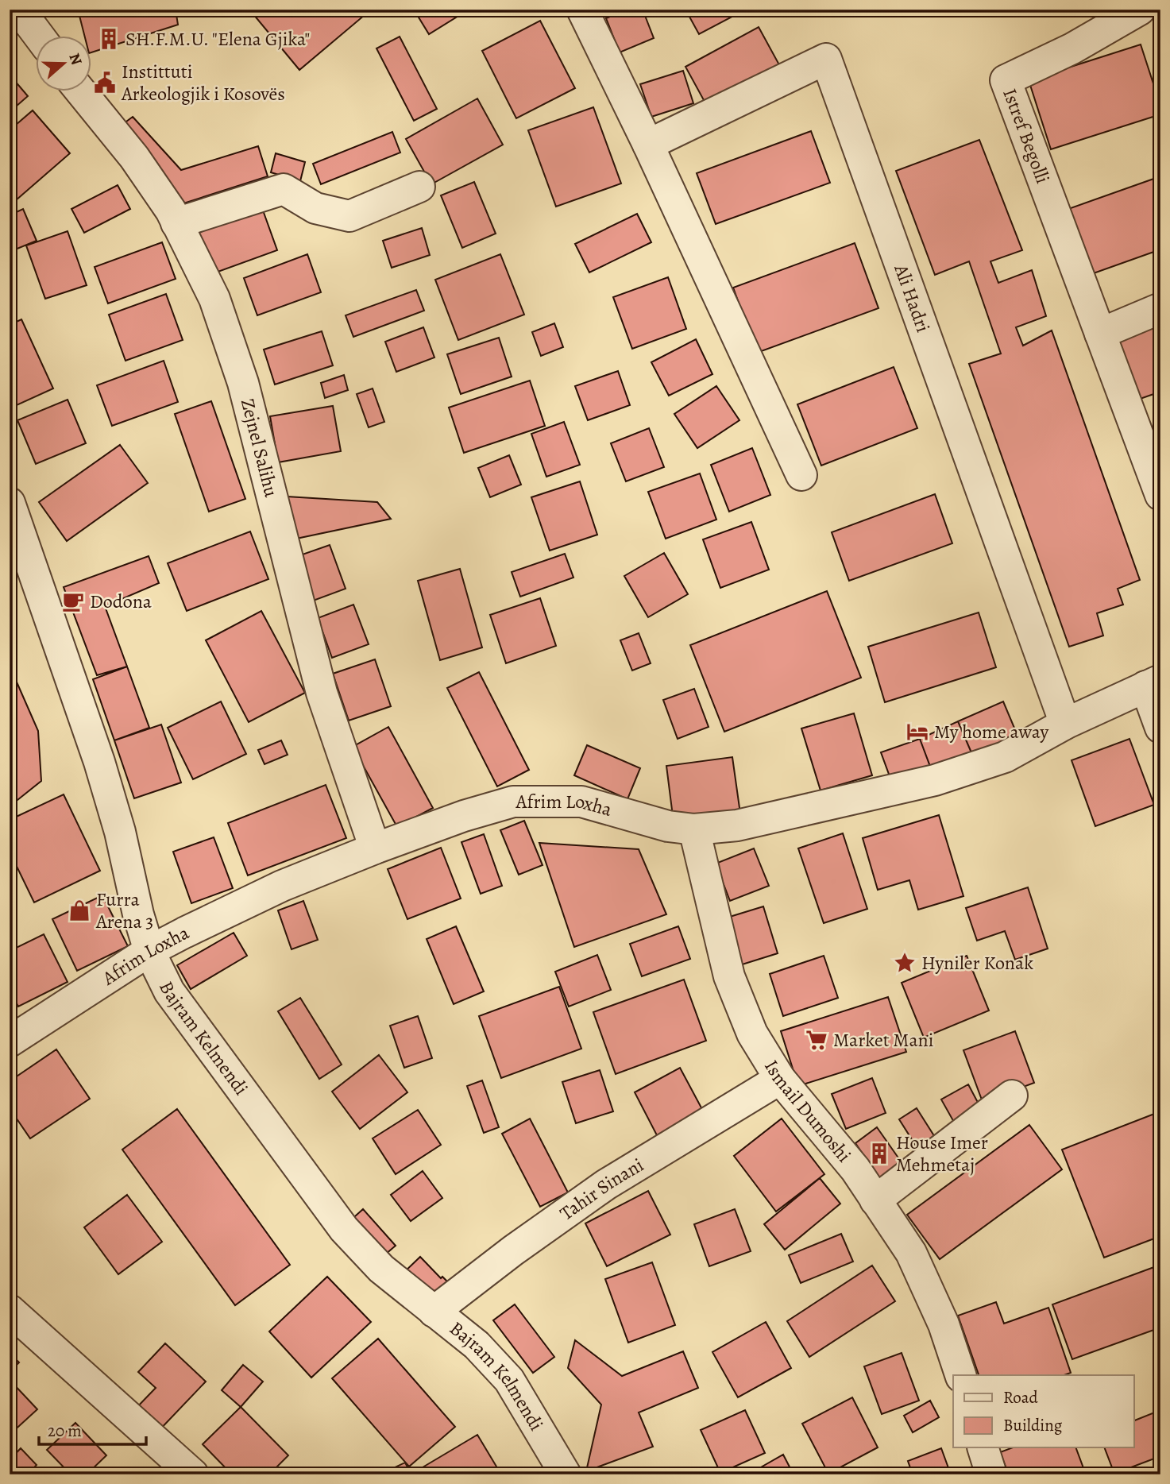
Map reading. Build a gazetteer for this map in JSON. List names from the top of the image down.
{
  "streets": {
    "street": [
      "Istref Begolli",
      "Ali Hadri",
      "Zejnel Salihu",
      "Afrim Loxha",
      "Bajram Kelmendi",
      "Ismail Dumoshi",
      "Tahir Sinani"
    ]
  },
  "crossings": [
    ["Ali Hadri", "Afrim Loxha"],
    ["Zejnel Salihu", "Afrim Loxha"],
    ["Afrim Loxha", "Bajram Kelmendi"],
    ["Afrim Loxha", "Ismail Dumoshi"],
    ["Bajram Kelmendi", "Tahir Sinani"],
    ["Ismail Dumoshi", "Tahir Sinani"]
  ],
  "places": {
    "building": ["SH.F.M.U. \"Elena Gjika\"", "House Imer Mehmetaj"],
    "public building": ["Instittuti Arkeologjik i Kosovës"],
    "cafe": ["Dodona"],
    "hotel": ["My home away"],
    "shop": ["Furra Arena 3"],
    "place": ["Hyniler Konak"],
    "supermarket": ["Market Mani"]
  },
  "legend": ["Road", "Building"],
  "scale_bar": "20 m",
  "north": "right"
}
